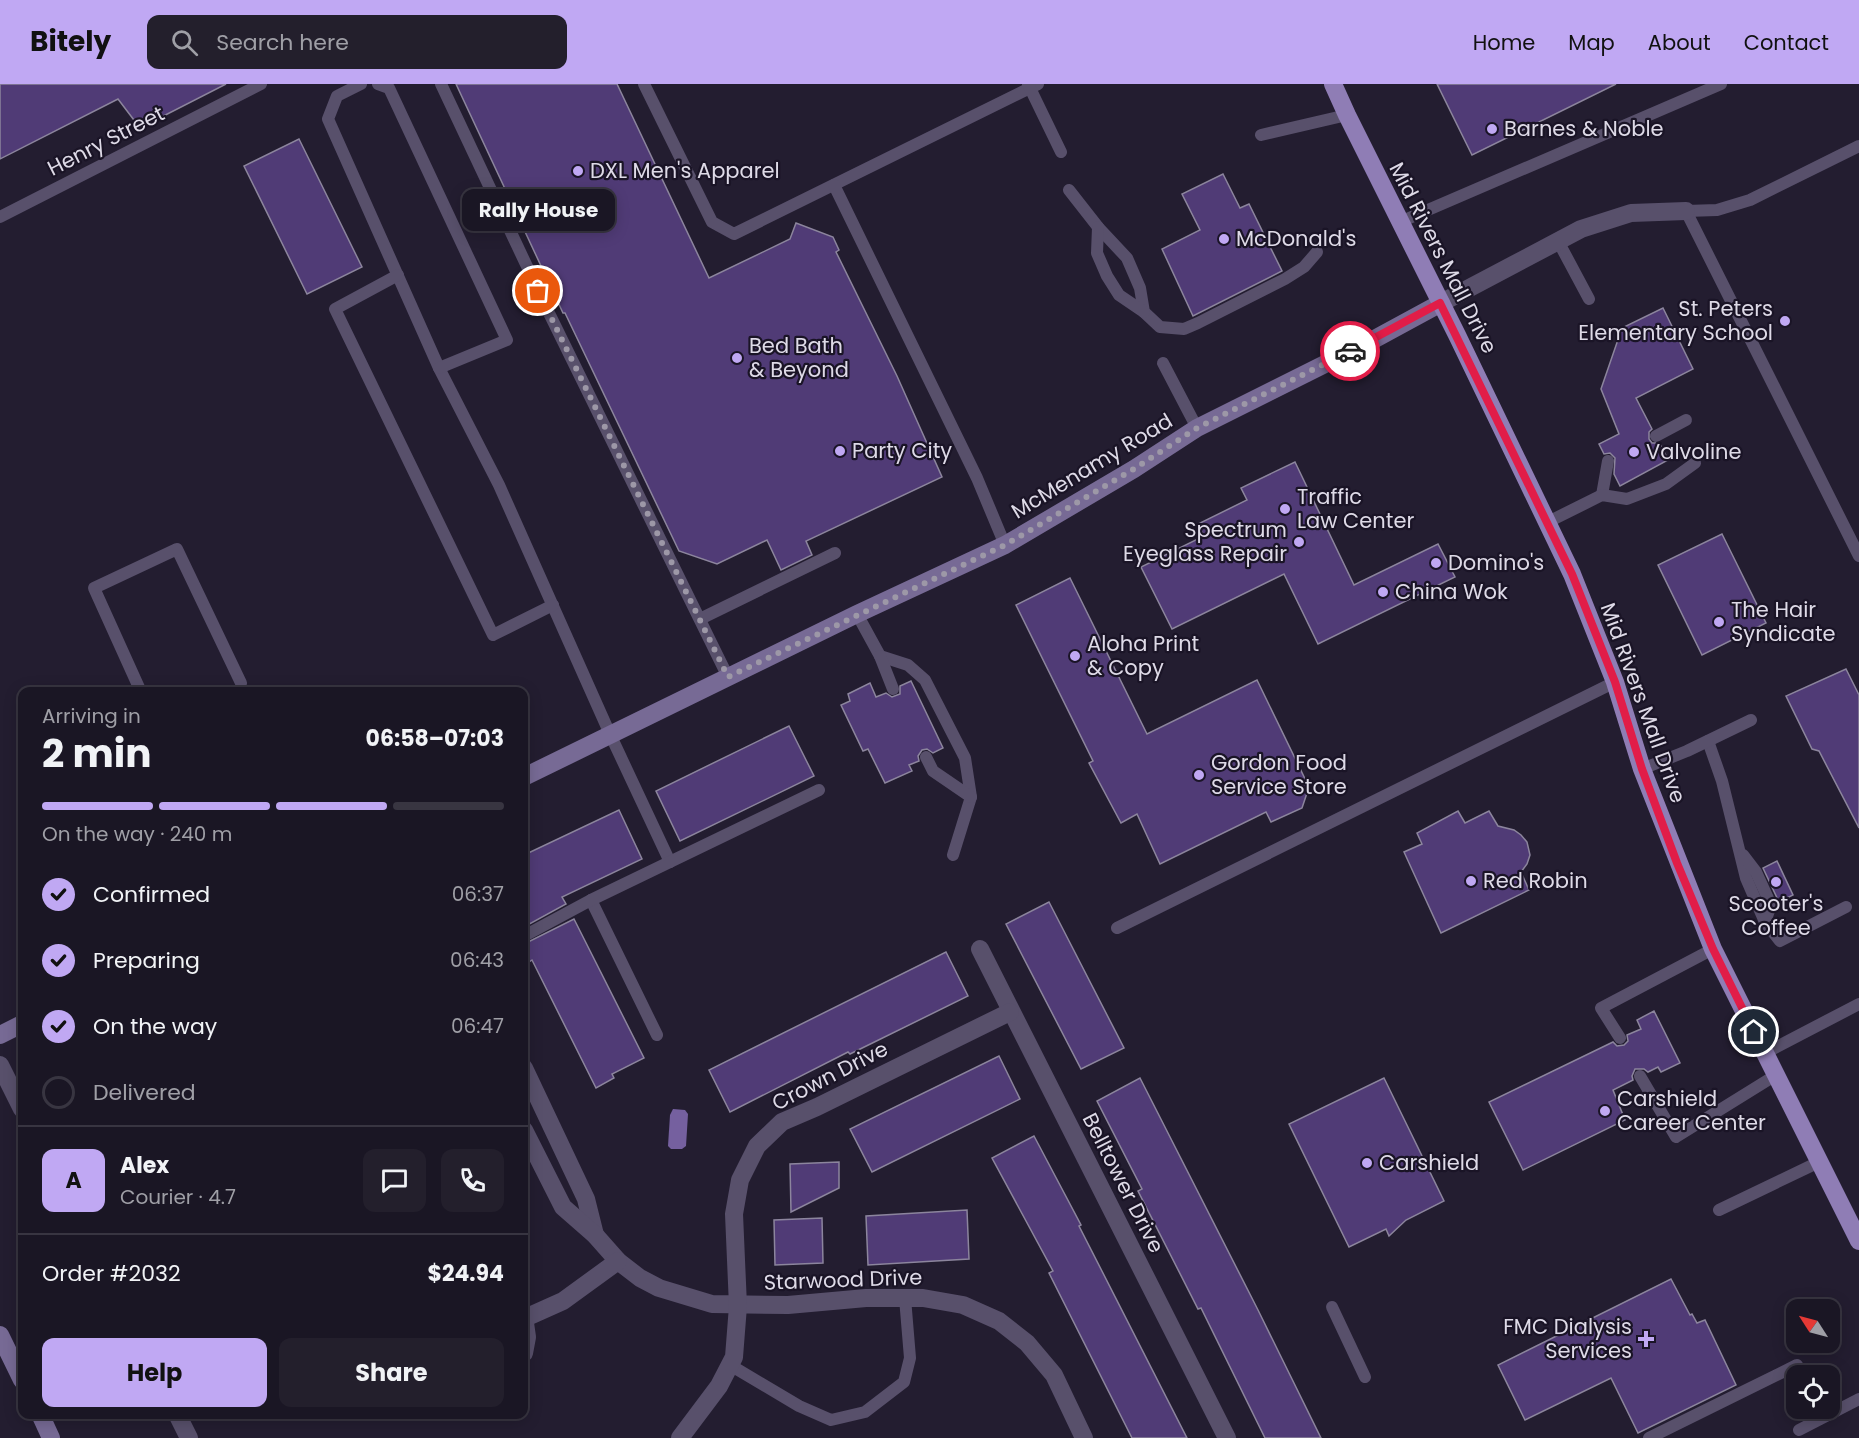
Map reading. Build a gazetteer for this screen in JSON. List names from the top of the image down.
{
  "streets": {
    "main road": ["Mid Rivers Mall Drive"],
    "street": [
      "McMenamy Road",
      "Crown Drive",
      "Belltower Drive",
      "Starwood Drive"
    ],
    "lane": ["Henry Street"]
  },
  "crossings": [
    ["Mid Rivers Mall Drive", "McMenamy Road"],
    ["Crown Drive", "Belltower Drive"],
    ["Crown Drive", "Starwood Drive"]
  ],
  "places": {
    "other": [
      "Barnes & Noble",
      "DXL Men's Apparel",
      "McDonald's",
      "Rally House",
      "St. Peters Elementary School",
      "Bed Bath & Beyond",
      "Party City",
      "Valvoline",
      "Traffic Law Center",
      "Spectrum Eyeglass Repair",
      "Domino's",
      "China Wok",
      "The Hair Syndicate",
      "Aloha Print & Copy",
      "Gordon Food Service Store",
      "Red Robin",
      "Scooter's Coffee",
      "Carshield Career Center",
      "Carshield"
    ],
    "health": ["FMC Dialysis Services"]
  },
  "north": "top left",
  "page": {
    "header": "Bitely",
    "search": "Search here",
    "nav": [
      "Home",
      "Map",
      "About",
      "Contact"
    ],
    "bubble": "Rally House",
    "heading": ["2 min", "Arriving in", "06:58–07:03"],
    "panel": [
      "Alex",
      "Courier · 4.7",
      "Order #2032",
      "$24.94"
    ],
    "bar": "On the way · 240 m",
    "list": [
      ["Confirmed", "06:37"],
      ["Preparing", "06:43"],
      ["On the way", "06:47"],
      "Delivered"
    ],
    "round": "A",
    "buttons": ["Help", "Share"]
  }
}
